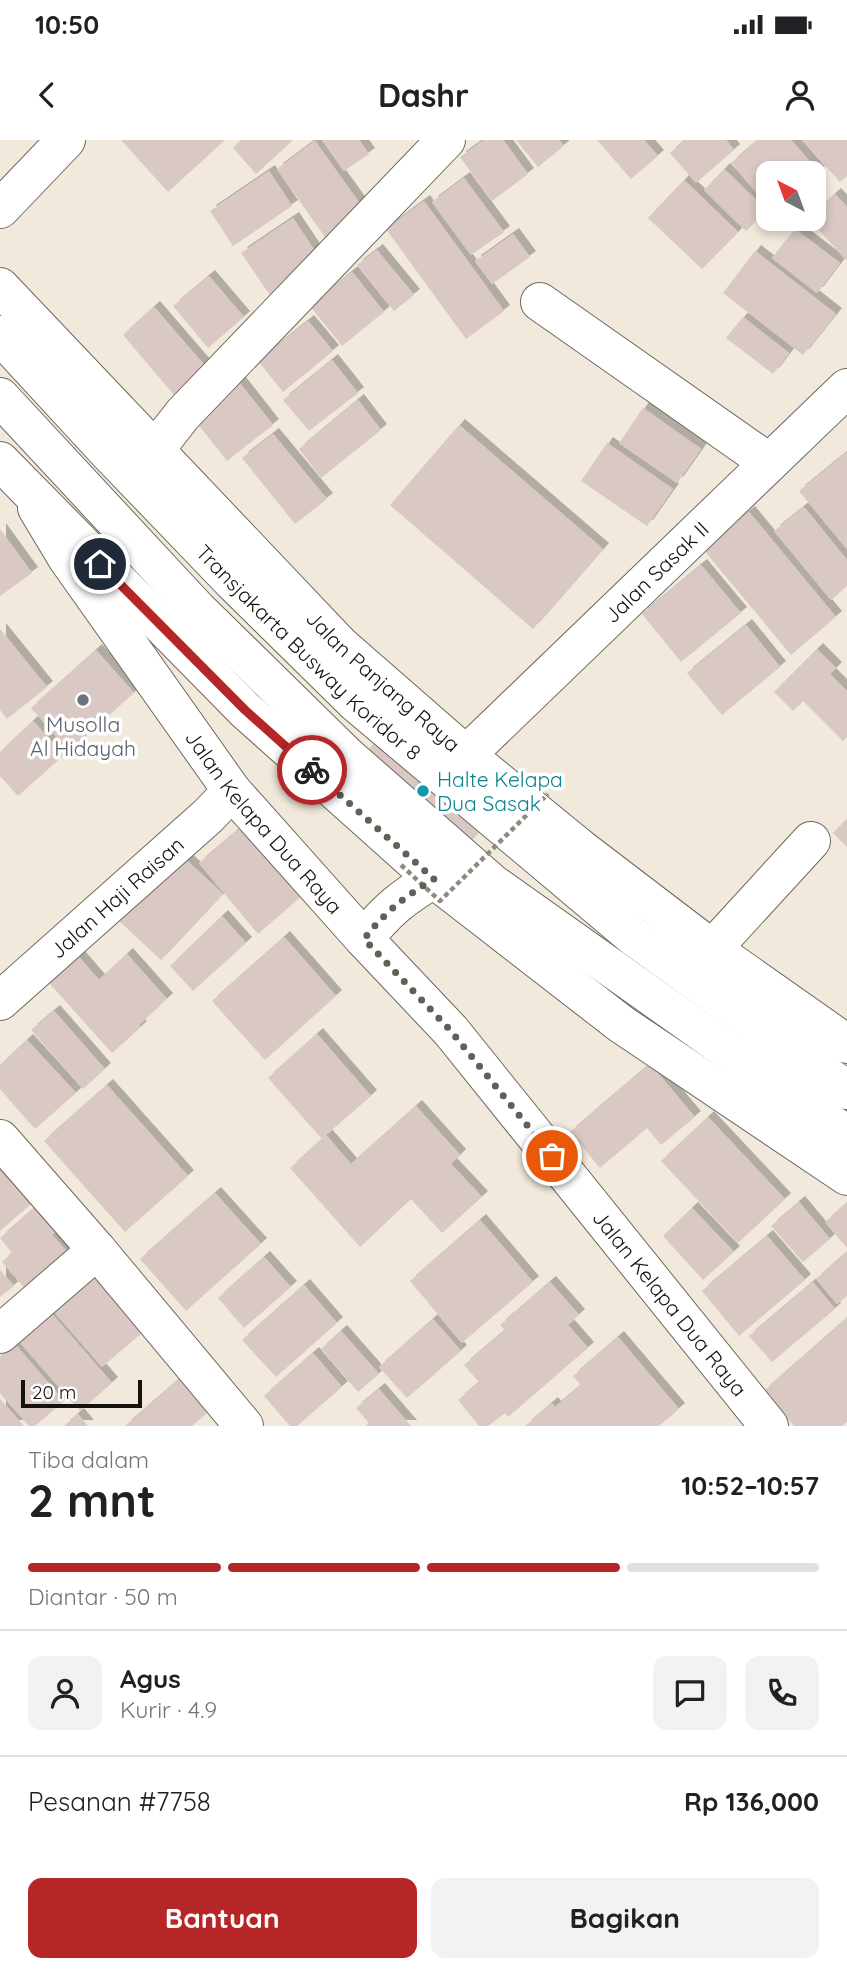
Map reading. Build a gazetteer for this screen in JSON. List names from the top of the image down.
{
  "streets": {
    "street": [
      "Jalan Sasak II",
      "Transjakarta Busway Koridor 8",
      "Jalan Panjang Raya",
      "Jalan Kelapa Dua Raya",
      "Jalan Haji Raisan"
    ]
  },
  "crossings": [
    ["Jalan Sasak II", "Jalan Panjang Raya"],
    ["Jalan Kelapa Dua Raya", "Jalan Haji Raisan"]
  ],
  "places": ["Musolla Al Hidayah", "Halte Kelapa Dua Sasak"],
  "scale_bar": "20 m",
  "north": "top left",
  "page": {
    "status": "10:50",
    "header": "Dashr",
    "scale": "20 m",
    "heading": ["2 mnt", "Tiba dalam", "10:52–10:57"],
    "panel": [
      "Agus",
      "Kurir · 4.9",
      "Pesanan #7758",
      "Rp 136,000"
    ],
    "bar": "Diantar · 50 m",
    "buttons": ["Bantuan", "Bagikan"]
  }
}
